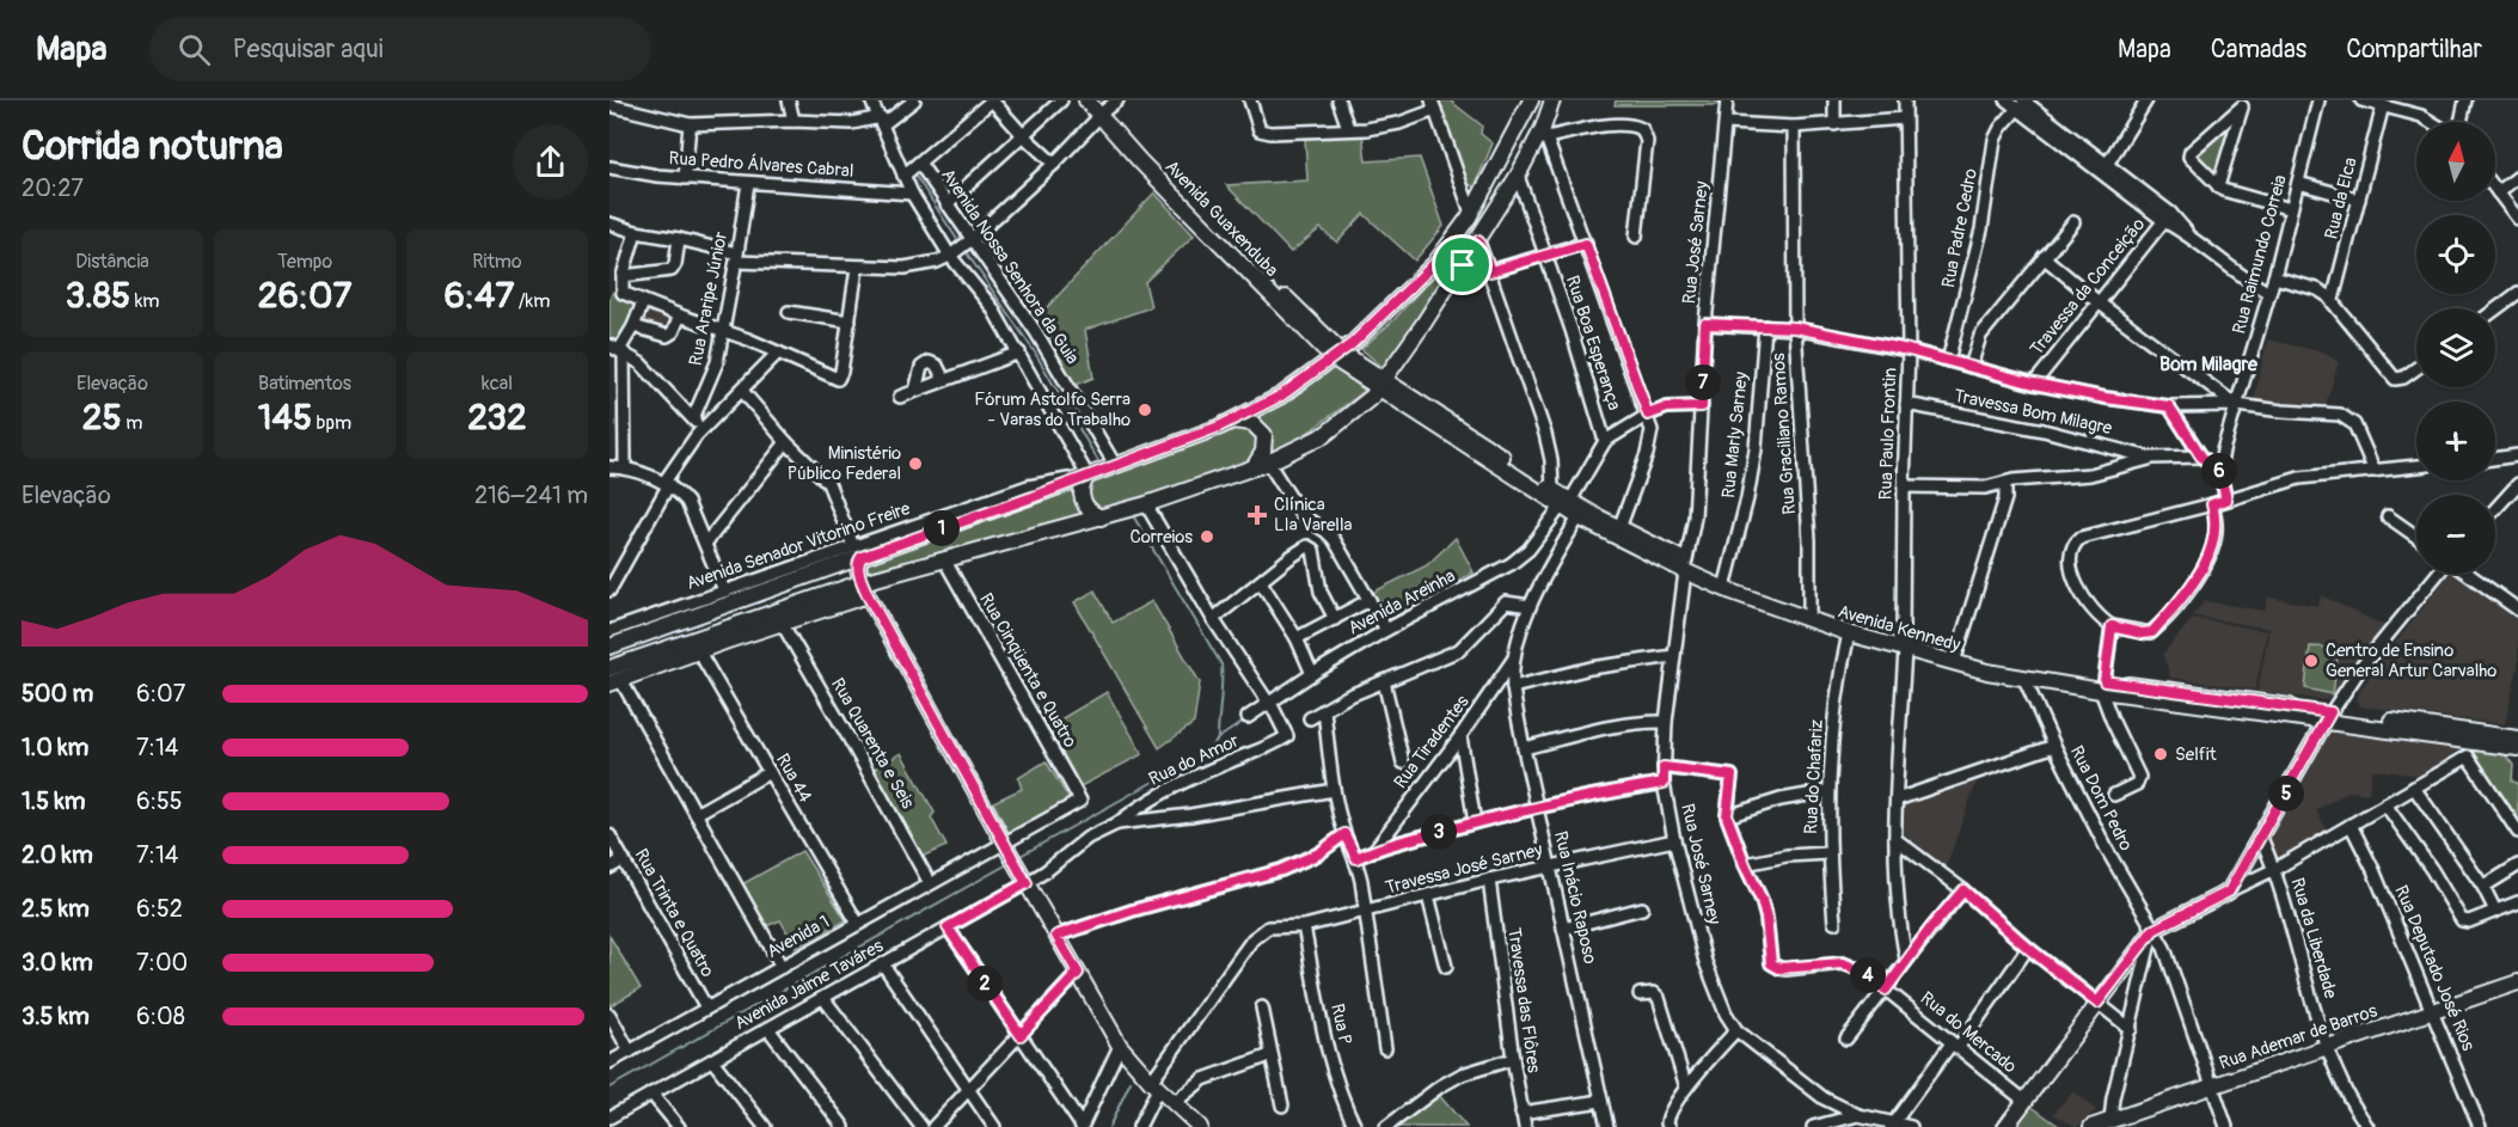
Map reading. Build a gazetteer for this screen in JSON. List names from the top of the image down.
{
  "streets": {
    "main road": [
      "Avenida Guaxenduba",
      "Avenida Senador Vitorino Freire",
      "Avenida Kennedy",
      "Rua Ademar de Barros"
    ],
    "street": [
      "Rua Pedro Álvares Cabral",
      "Rua da Elca",
      "Rua Padre Cedro",
      "Rua José Sarney",
      "Rua Raimundo Correia",
      "Avenida Nossa Senhora da Guia",
      "Travessa da Conceição",
      "Rua Araripe Júnior",
      "Rua Boa Esperança",
      "Travessa Bom Milagre",
      "Rua Graciliano Ramos",
      "Rua Paulo Frontin",
      "Rua Marly Sarney",
      "Avenida Areinha",
      "Rua Cinqüenta e Quatro",
      "Rua Tiradentes",
      "Rua Quarenta e Seis",
      "Rua do Amor",
      "Rua do Chafariz",
      "Rua 44",
      "Rua Dom Pedro",
      "Travessa José Sarney",
      "Rua Inácio Raposo",
      "Rua Trinta e Quatro",
      "Avenida 1",
      "Rua da Liberdade",
      "Rua Deputado José Rios",
      "Avenida Jaime Taváres",
      "Travessa das Flôres",
      "Rua P",
      "Rua do Mercado"
    ]
  },
  "crossings": [
    ["Rua Pedro Álvares Cabral", "Avenida Nossa Senhora da Guia"],
    ["Rua Pedro Álvares Cabral", "Rua Araripe Júnior"],
    ["Avenida Guaxenduba", "Avenida Senador Vitorino Freire"],
    ["Avenida Guaxenduba", "Avenida Kennedy"],
    ["Rua José Sarney", "Avenida Kennedy"],
    ["Rua José Sarney", "Travessa José Sarney"],
    ["Avenida Nossa Senhora da Guia", "Avenida Senador Vitorino Freire"],
    ["Rua Boa Esperança", "Avenida Areinha"],
    ["Travessa Bom Milagre", "Rua Paulo Frontin"],
    ["Rua Graciliano Ramos", "Avenida Kennedy"],
    ["Rua Paulo Frontin", "Avenida Kennedy"],
    ["Rua Marly Sarney", "Avenida Kennedy"],
    ["Avenida Senador Vitorino Freire", "Avenida Kennedy"],
    ["Avenida Areinha", "Avenida Kennedy"],
    ["Avenida Areinha", "Rua do Amor"],
    ["Avenida Kennedy", "Rua do Chafariz"],
    ["Avenida Kennedy", "Rua Dom Pedro"],
    ["Avenida Kennedy", "Rua Inácio Raposo"],
    ["Rua Cinqüenta e Quatro", "Avenida 1"],
    ["Rua Tiradentes", "Rua Inácio Raposo"],
    ["Rua Quarenta e Seis", "Avenida 1"],
    ["Rua do Amor", "Avenida Jaime Taváres"],
    ["Rua 44", "Avenida 1"],
    ["Rua Dom Pedro", "Rua Ademar de Barros"],
    ["Travessa José Sarney", "Rua Inácio Raposo"],
    ["Travessa José Sarney", "Travessa das Flôres"],
    ["Travessa José Sarney", "Rua P"],
    ["Rua Trinta e Quatro", "Avenida 1"],
    ["Rua da Liberdade", "Rua Ademar de Barros"],
    ["Rua Deputado José Rios", "Rua Ademar de Barros"]
  ],
  "districts": ["Bom Milagre"],
  "places": {
    "other": [
      "Fórum Astolfo Serra - Varas do Trabalho",
      "Ministério Público Federal",
      "Correios",
      "Centro de Ensino General Artur Carvalho",
      "Selfit"
    ],
    "health": ["Clínica LIa Varella"]
  },
  "north": "top",
  "page": {
    "header": "Mapa",
    "search": "Pesquisar aqui",
    "nav": ["Mapa", "Camadas", "Compartilhar"],
    "heading": ["Corrida noturna", "20:27"],
    "map_buttons": ["+", "−"],
    "stats": [
      ["Distância", "3.85 km"],
      ["Tempo", "26:07"],
      ["Ritmo", "6:47 /km"],
      ["Elevação", "25 m"],
      ["Batimentos", "145 bpm"],
      ["kcal", "232"]
    ],
    "pins": [
      "7",
      "6",
      "1",
      "5",
      "3",
      "4",
      "2"
    ],
    "chart": ["Elevação", "216–241 m"],
    "list": [
      {
        "name": "500 m",
        "note": "6:07"
      },
      {
        "name": "1.0 km",
        "note": "7:14"
      },
      {
        "name": "1.5 km",
        "note": "6:55"
      },
      {
        "name": "2.0 km",
        "note": "7:14"
      },
      {
        "name": "2.5 km",
        "note": "6:52"
      },
      {
        "name": "3.0 km",
        "note": "7:00"
      },
      {
        "name": "3.5 km",
        "note": "6:08"
      }
    ]
  }
}
